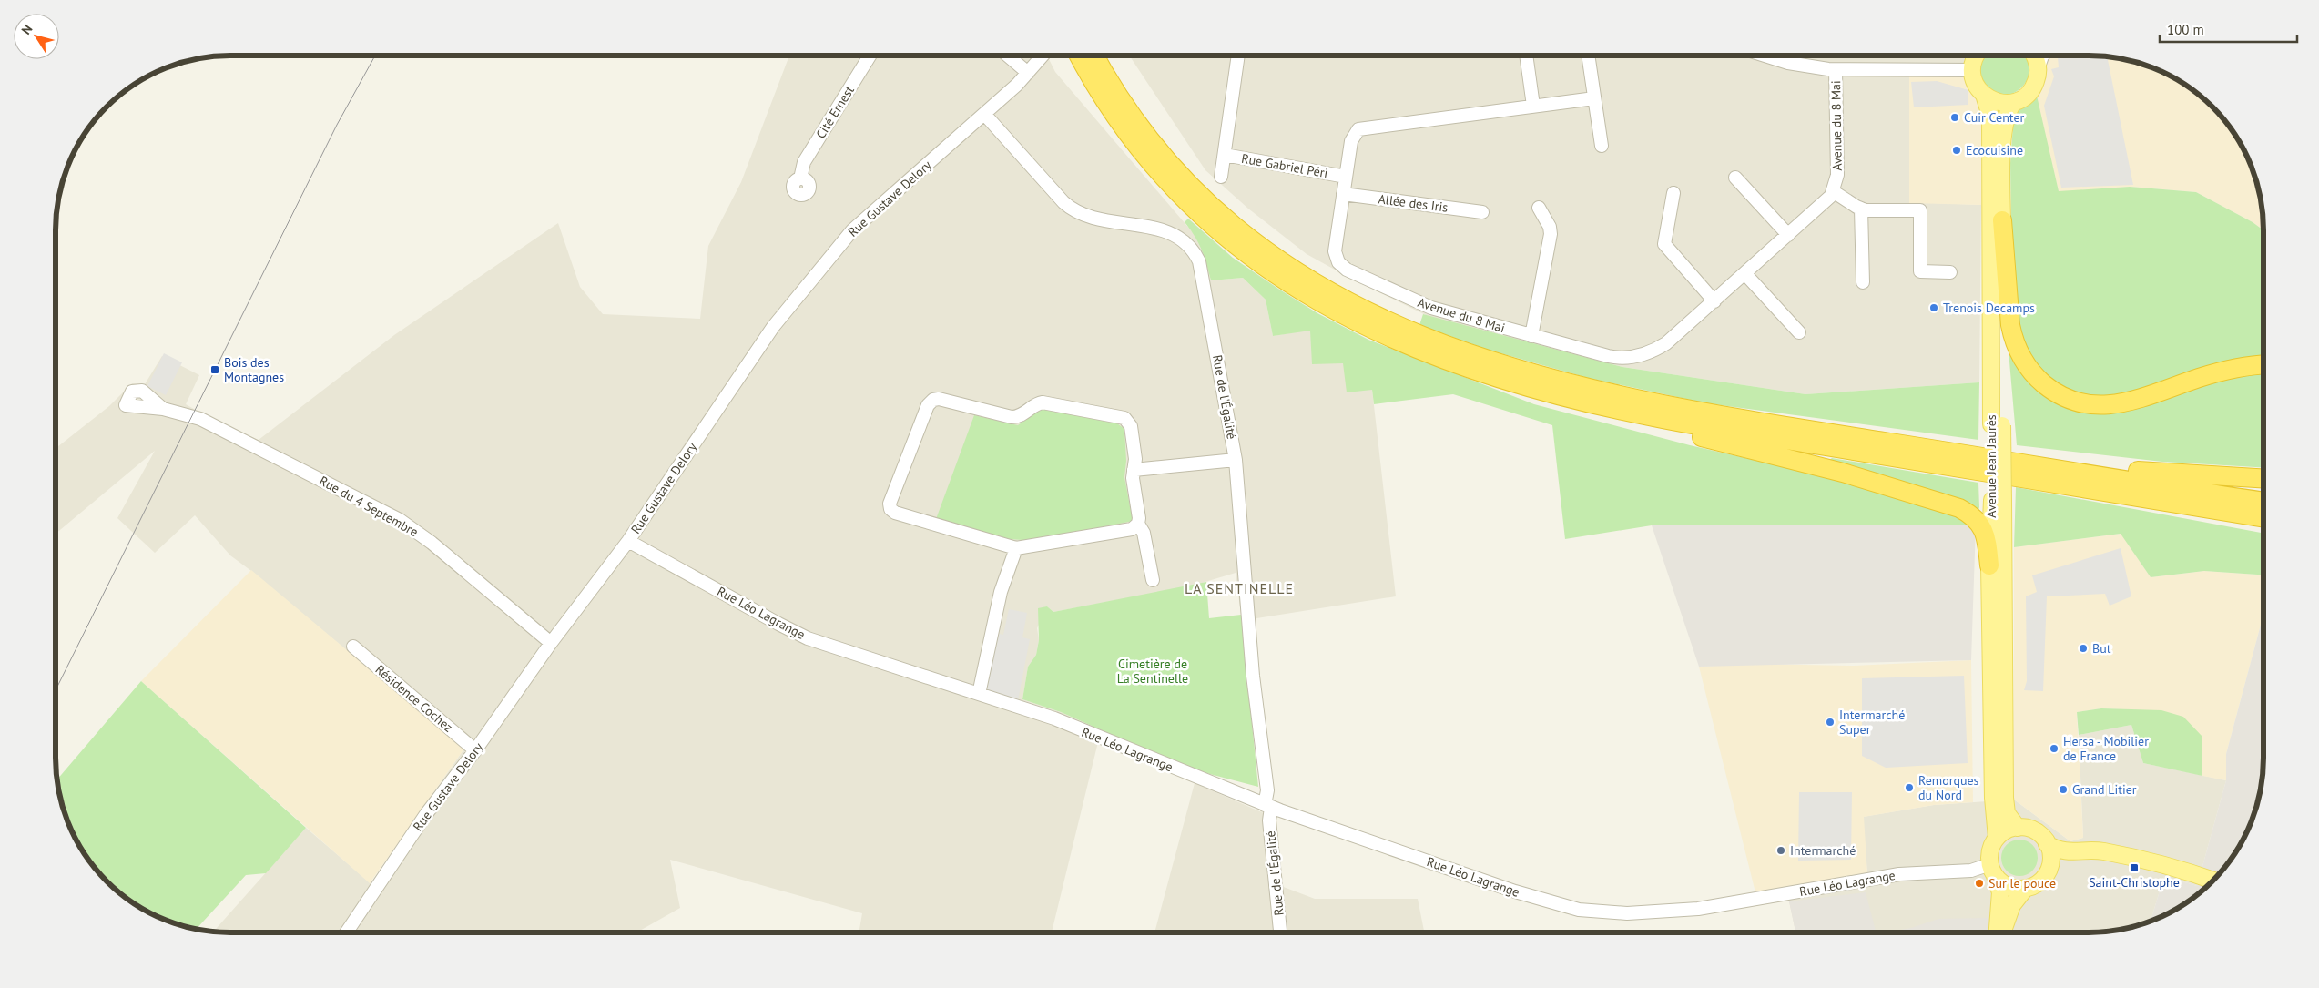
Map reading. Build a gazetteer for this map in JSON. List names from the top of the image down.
{
  "streets": {
    "main road": ["Avenue Jean Jaurès"],
    "street": [
      "Cité Ernest",
      "Avenue du 8 Mai",
      "Rue Gabriel Péri",
      "Rue Gustave Delory",
      "Allée des Iris",
      "Rue de l'Égalité",
      "Rue du 4 Septembre",
      "Rue Léo Lagrange",
      "Résidence Cochez"
    ]
  },
  "crossings": [
    ["Avenue du 8 Mai", "Rue Gabriel Péri"],
    ["Avenue du 8 Mai", "Allée des Iris"],
    ["Rue Gustave Delory", "Rue de l'Égalité"],
    ["Rue Gustave Delory", "Rue du 4 Septembre"],
    ["Rue Gustave Delory", "Rue Léo Lagrange"],
    ["Rue Gustave Delory", "Résidence Cochez"],
    ["Rue de l'Égalité", "Rue Léo Lagrange"],
    ["Avenue Jean Jaurès", "Rue Léo Lagrange"]
  ],
  "districts": ["LA SENTINELLE"],
  "parks": ["Cimetière de La Sentinelle"],
  "places": {
    "other": [
      "Cuir Center",
      "Ecocuisine",
      "Trenois Decamps",
      "But",
      "Intermarché Super",
      "Hersa - Mobilier de France",
      "Remorques du Nord",
      "Grand Litier",
      "Intermarché",
      "Sur le pouce"
    ],
    "transit": ["Bois des Montagnes", "Saint-Christophe"]
  },
  "scale_bar": "100 m",
  "north": "top left"
}
